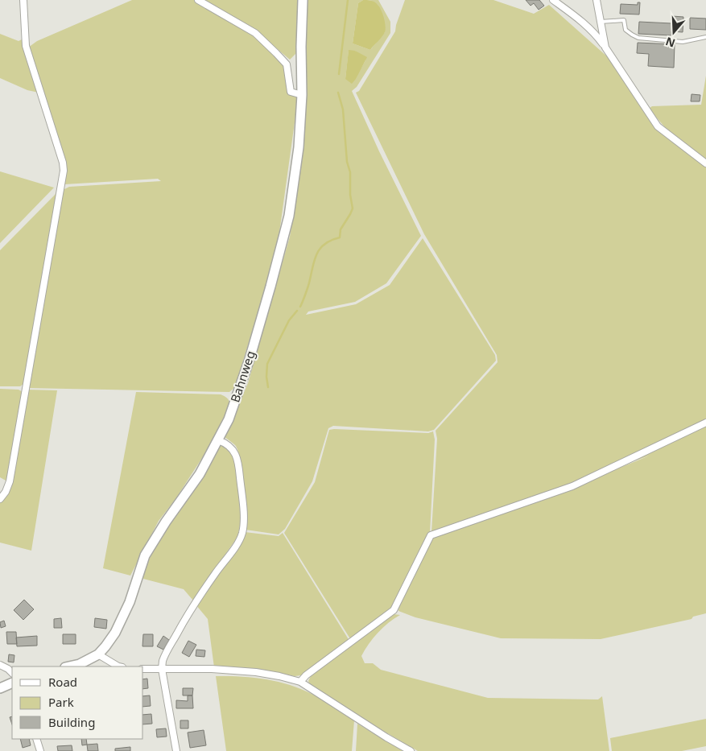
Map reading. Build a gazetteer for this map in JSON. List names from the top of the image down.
{
  "streets": {
    "main road": ["Bahnweg"]
  },
  "legend": ["Road", "Park", "Building"],
  "north": "bottom"
}
